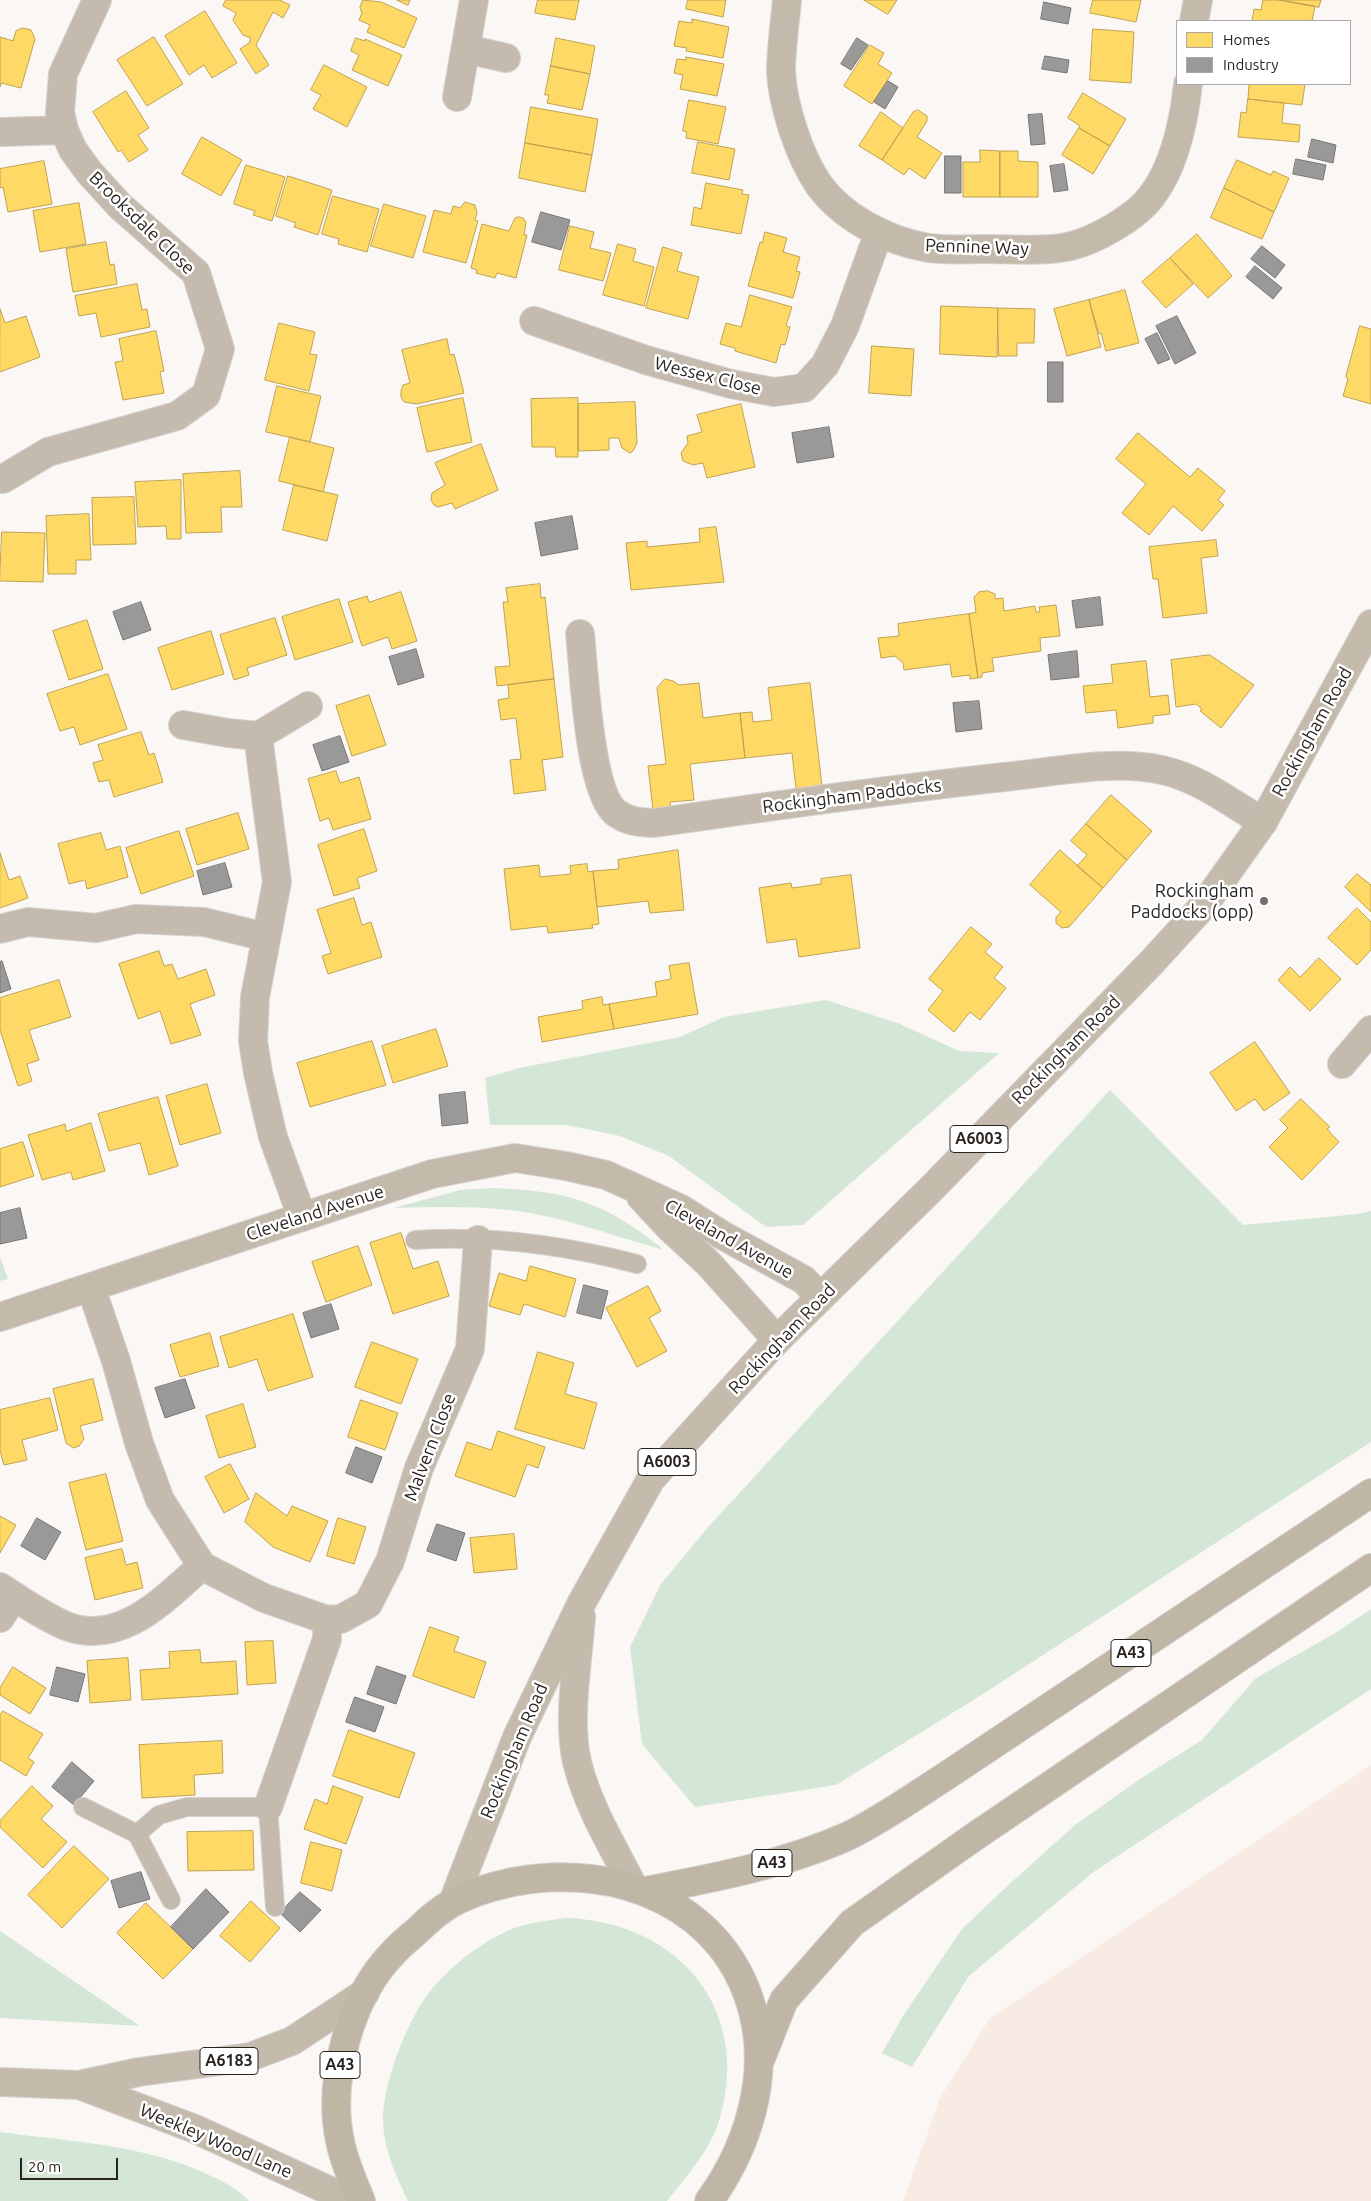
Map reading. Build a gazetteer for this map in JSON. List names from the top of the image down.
{
  "streets": {
    "highway": ["A43"],
    "main road": [
      "Rockingham Road",
      "A6003",
      "A6183",
      "Weekley Wood Lane"
    ],
    "street": [
      "Brooksdale Close",
      "Pennine Way",
      "Wessex Close",
      "Rockingham Paddocks",
      "Cleveland Avenue",
      "Malvern Close"
    ]
  },
  "crossings": [
    ["Pennine Way", "Wessex Close"],
    ["Rockingham Road", "Rockingham Paddocks"],
    ["Rockingham Road", "Cleveland Avenue"],
    ["Rockingham Road", "A43"],
    ["A43", "Weekley Wood Lane"]
  ],
  "places": ["Rockingham Paddocks (opp)"],
  "legend": ["Homes", "Industry"],
  "scale_bar": "20 m"
}
